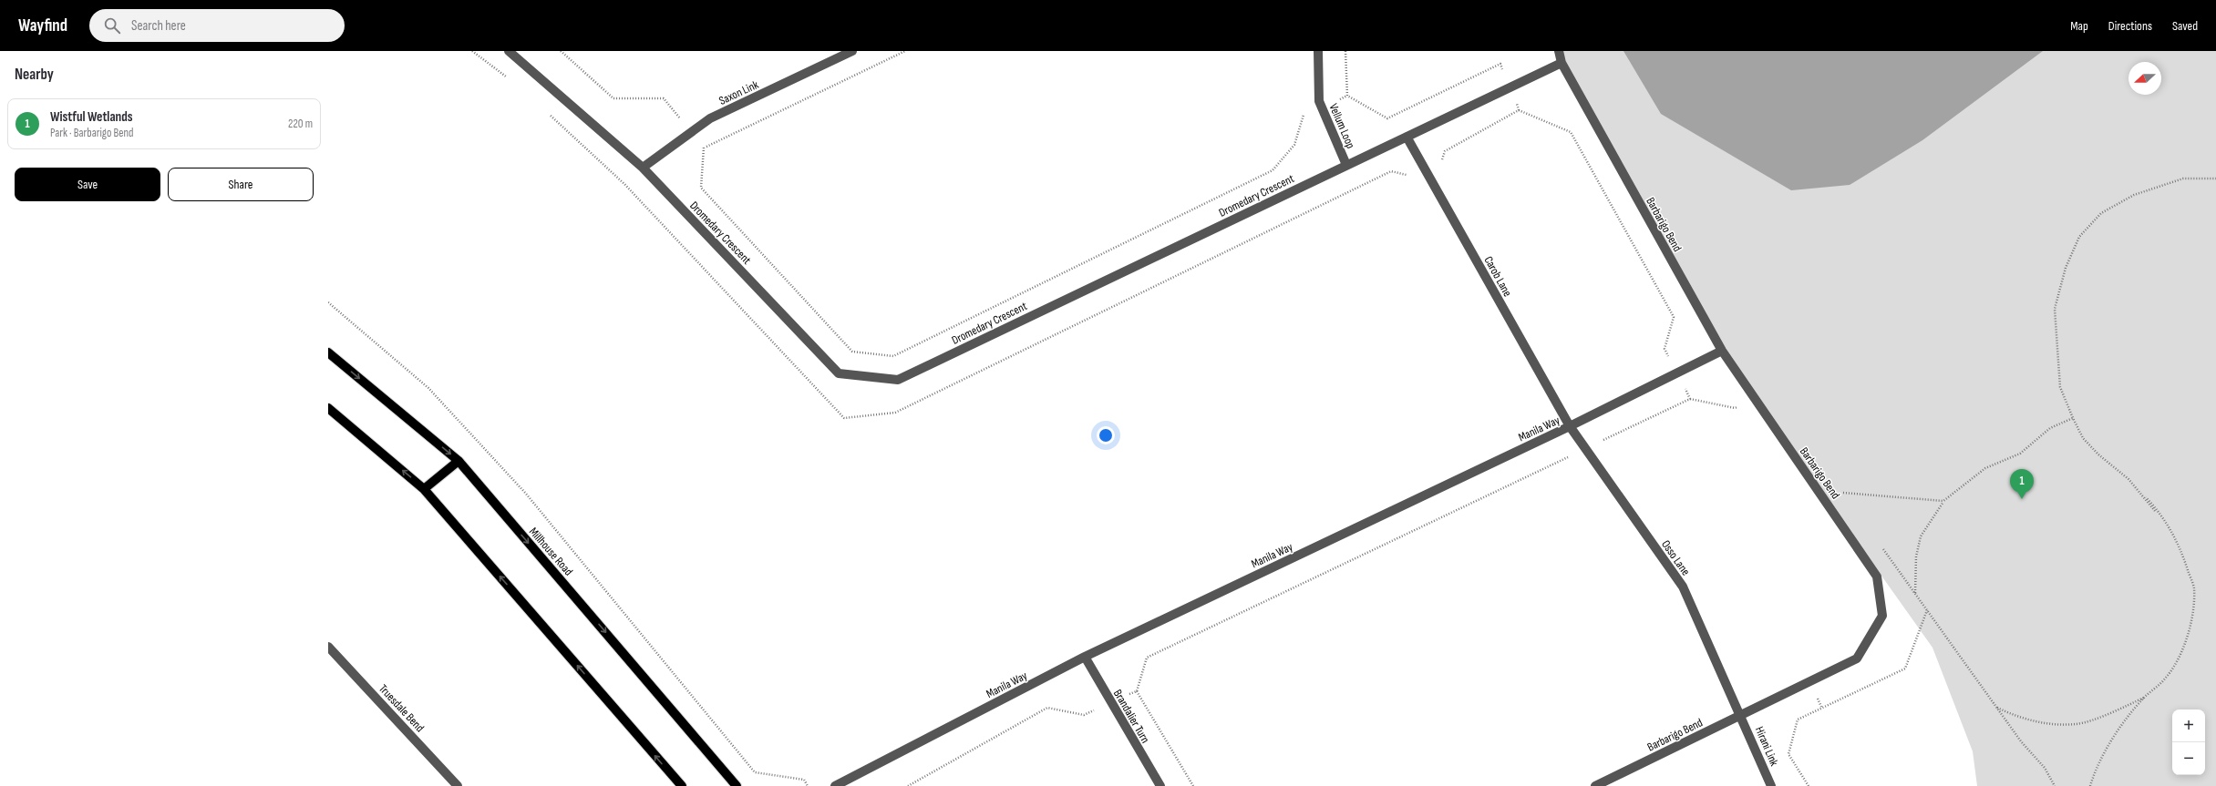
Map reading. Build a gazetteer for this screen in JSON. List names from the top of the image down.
{
  "streets": {
    "main road": ["Millhouse Road"],
    "street": [
      "Saxon Link",
      "Vellum Loop",
      "Dromedary Crescent",
      "Barbarigo Bend",
      "Carob Lane",
      "Manila Way",
      "Osso Lane",
      "Truesdale Bend",
      "Brandalier Turn",
      "Hirani Link"
    ]
  },
  "crossings": [
    ["Saxon Link", "Dromedary Crescent"],
    ["Vellum Loop", "Dromedary Crescent"],
    ["Dromedary Crescent", "Barbarigo Bend"],
    ["Dromedary Crescent", "Carob Lane"],
    ["Barbarigo Bend", "Manila Way"],
    ["Barbarigo Bend", "Osso Lane"],
    ["Barbarigo Bend", "Hirani Link"],
    ["Carob Lane", "Manila Way"],
    ["Carob Lane", "Osso Lane"],
    ["Manila Way", "Osso Lane"],
    ["Manila Way", "Brandalier Turn"],
    ["Osso Lane", "Hirani Link"]
  ],
  "north": "left",
  "page": {
    "header": "Wayfind",
    "search": "Search here",
    "nav": ["Map", "Directions", "Saved"],
    "heading": "Nearby",
    "list": [
      {
        "mark": "1",
        "name": "Wistful Wetlands",
        "note": "Park · Barbarigo Bend",
        "value": "220 m"
      }
    ],
    "buttons": ["Save", "Share"],
    "pins": "1",
    "map_buttons": ["+", "−"]
  }
}
